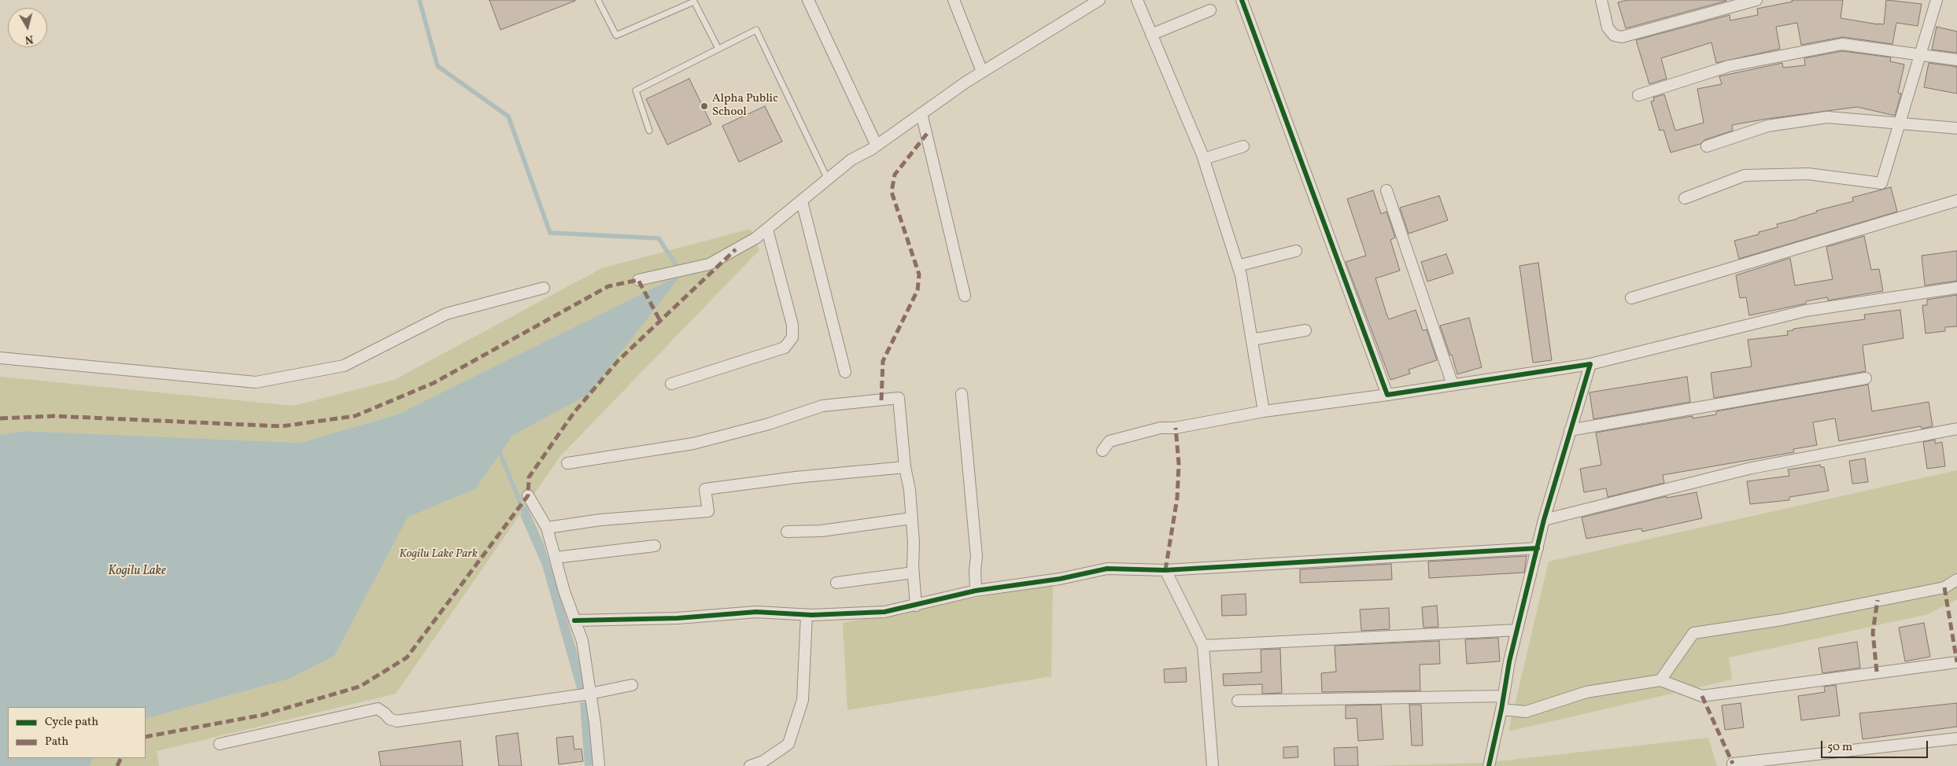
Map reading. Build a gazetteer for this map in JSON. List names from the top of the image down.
{
  "water": ["Kogilu Lake"],
  "parks": ["Kogilu Lake Park"],
  "places": ["Alpha Public School"],
  "legend": ["Cycle path", "Path"],
  "scale_bar": "50 m",
  "north": "bottom"
}
